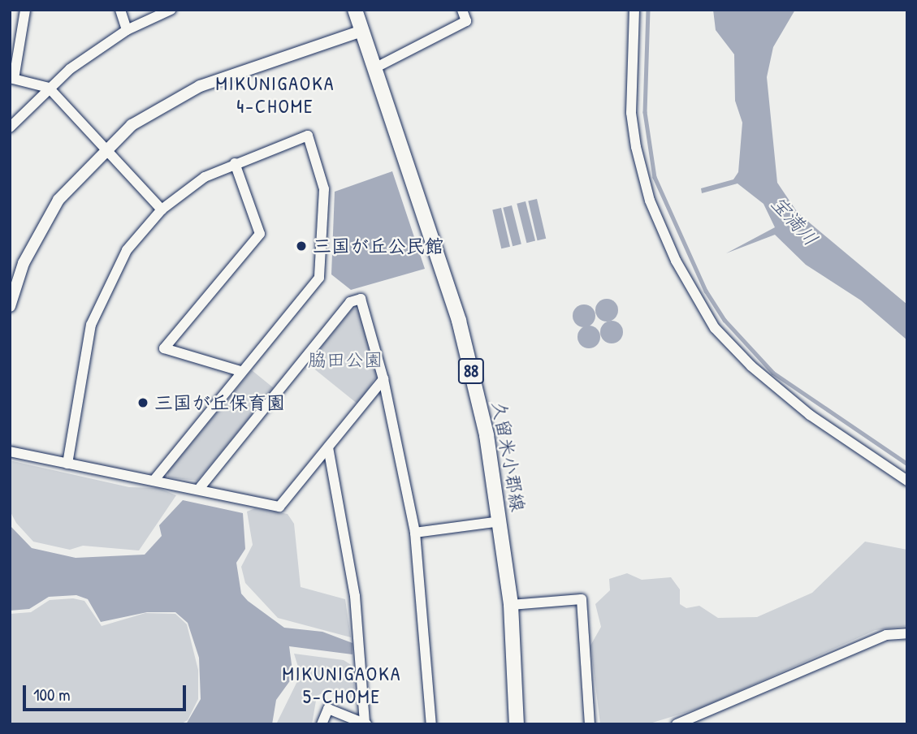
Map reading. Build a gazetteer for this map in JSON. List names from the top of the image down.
{
  "streets": {
    "main road": ["88", "久留米小郡線"]
  },
  "districts": ["MIKUNIGAOKA 4-CHOME", "MIKUNIGAOKA 5-CHOME"],
  "water": ["宝満川"],
  "parks": ["脇田公園"],
  "places": ["三国が丘公民館", "三国が丘保育園"],
  "scale_bar": "100 m"
}
